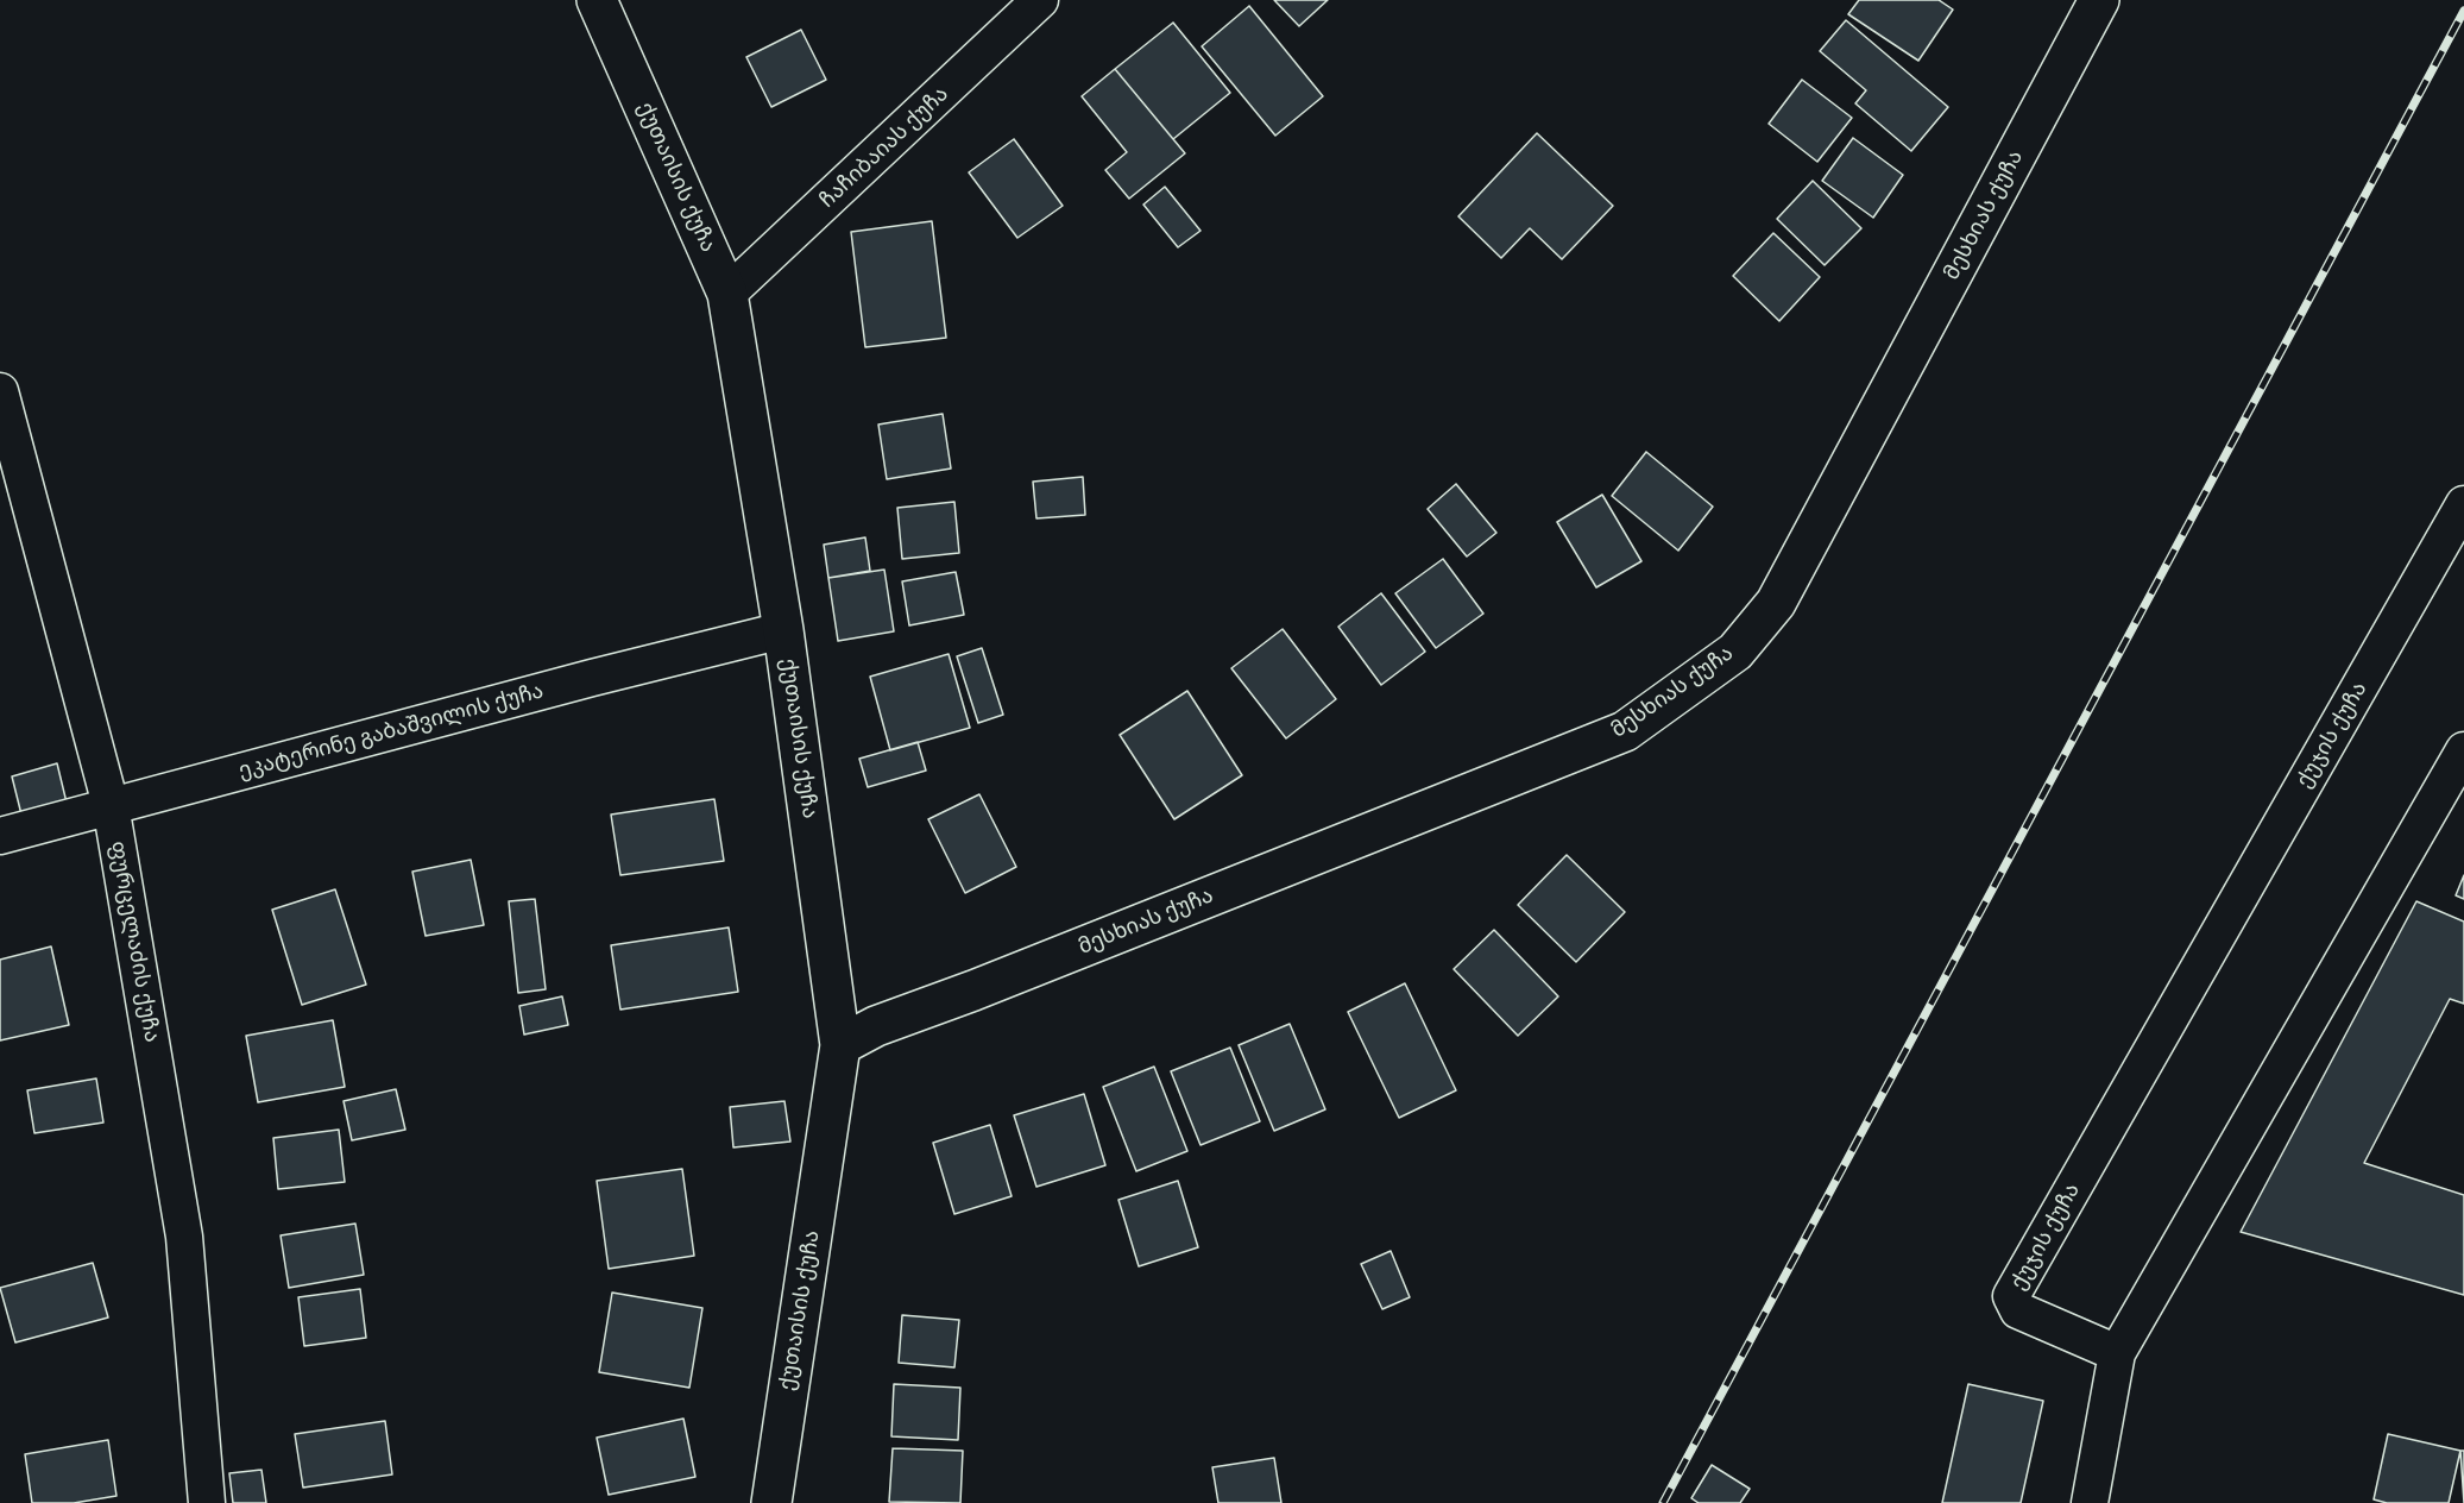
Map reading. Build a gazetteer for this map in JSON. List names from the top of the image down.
{
  "streets": {
    "street": [
      "ჩაჩიბაიას ქუჩა",
      "ქუთაისის ქუჩა",
      "მესხიას ქუჩა",
      "ეკატერინე გაბაშვილის ქუჩა",
      "ქუჯის ქუჩა",
      "ფურცელაძის ქუჩა"
    ]
  },
  "crossings": [
    ["ჩაჩიბაიას ქუჩა", "ქუთაისის ქუჩა"],
    ["ქუთაისის ქუჩა", "მესხიას ქუჩა"],
    ["ქუთაისის ქუჩა", "ეკატერინე გაბაშვილის ქუჩა"],
    ["ეკატერინე გაბაშვილის ქუჩა", "ფურცელაძის ქუჩა"]
  ]
}
